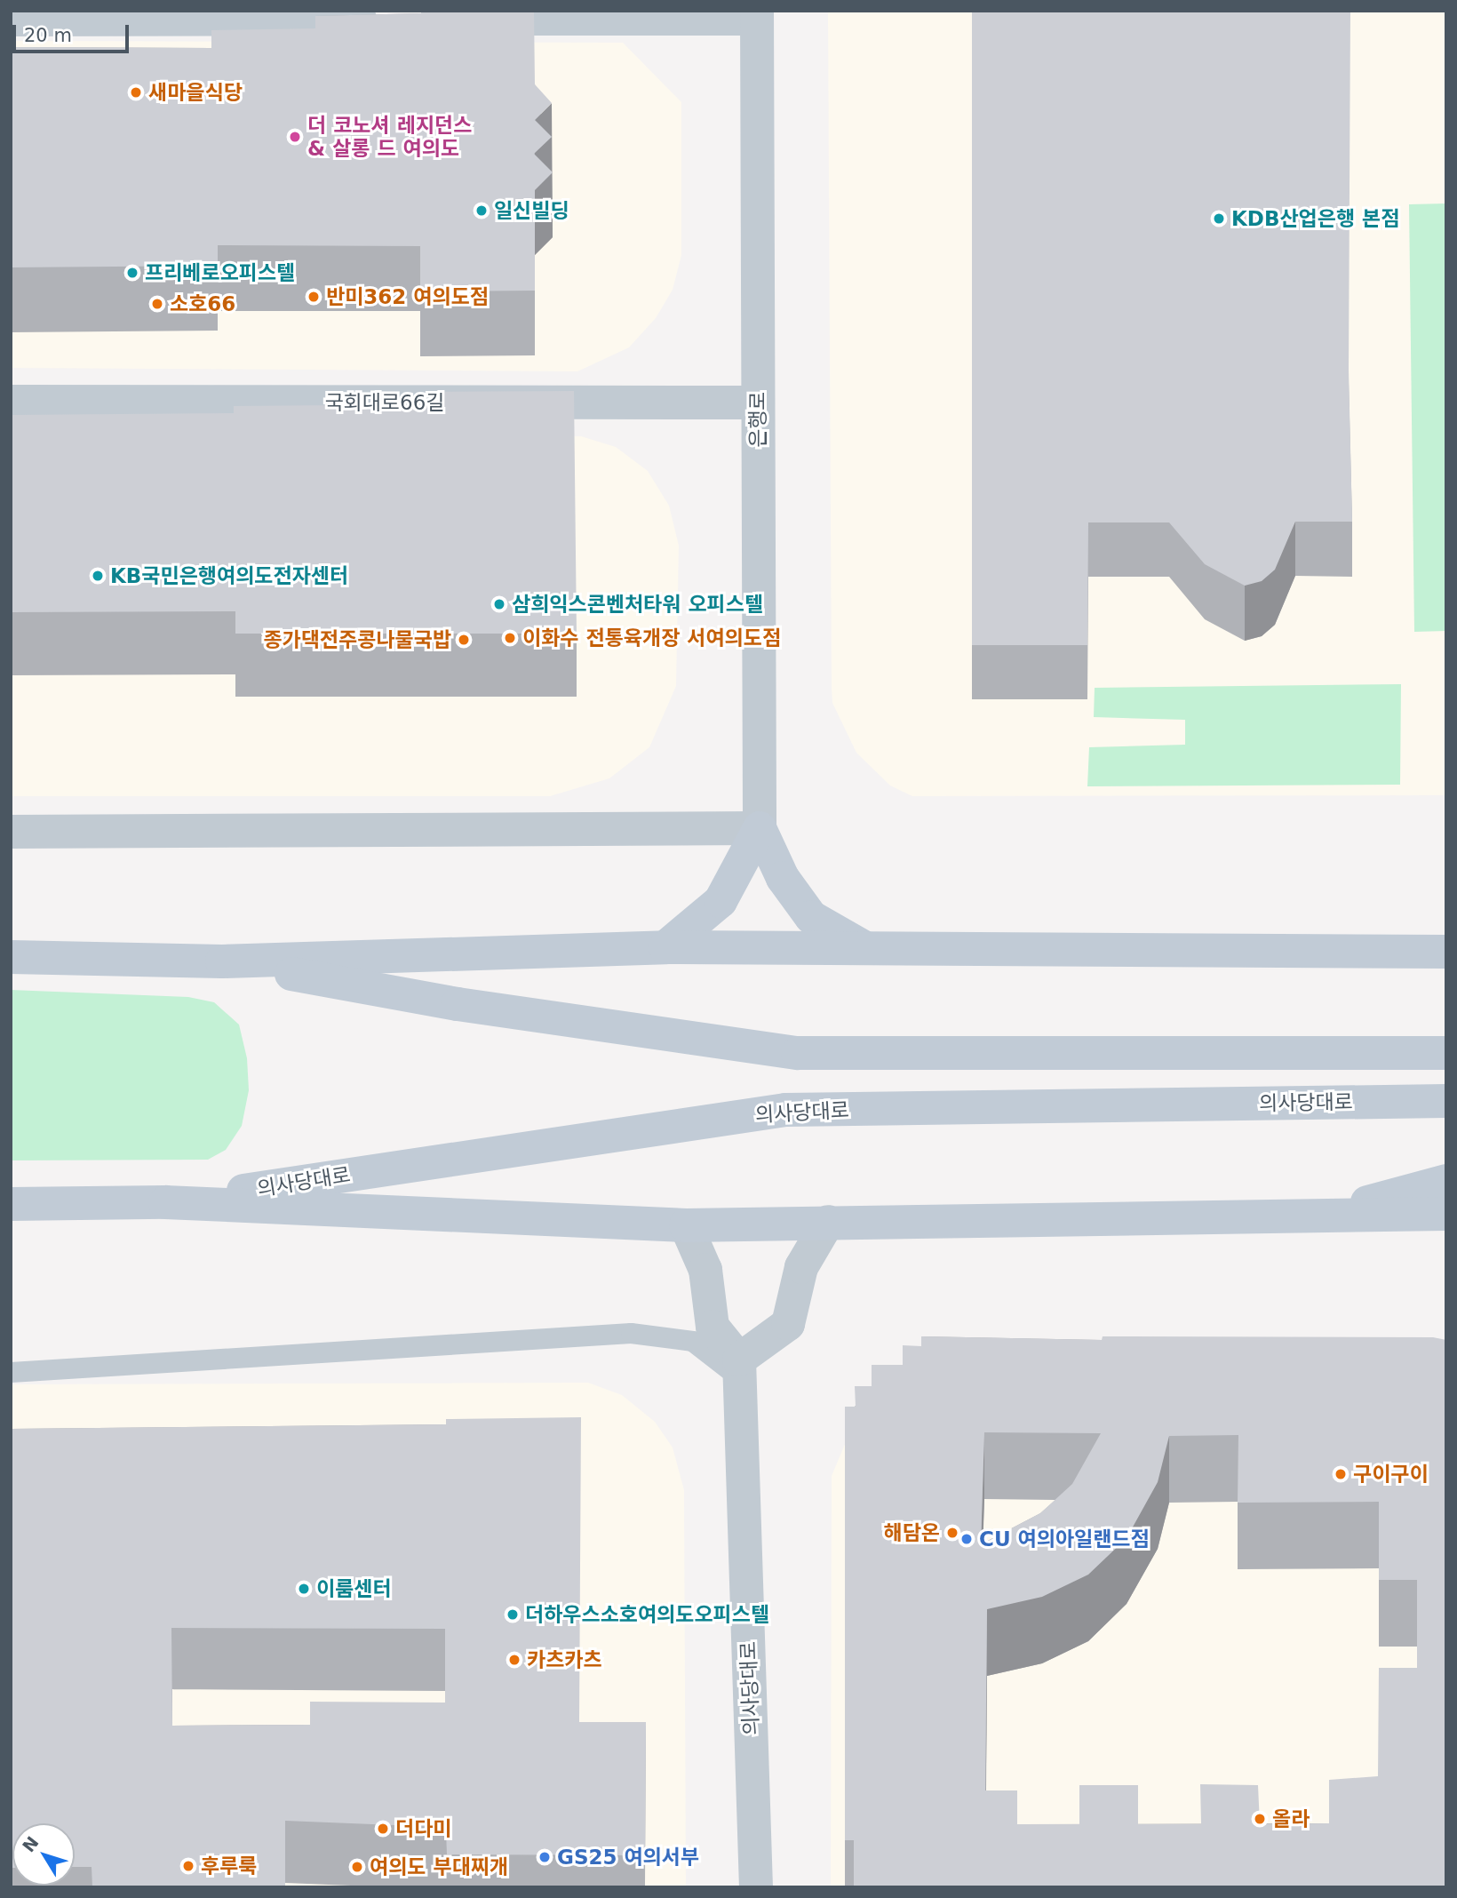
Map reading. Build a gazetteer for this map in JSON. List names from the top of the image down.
{
  "streets": {
    "main road": ["의사당대로"],
    "street": ["국회대로66길", "은행로"]
  },
  "crossings": [
    ["국회대로66길", "은행로"]
  ],
  "places": [
    "새마을식당",
    "더 코노셔 레지던스 & 살롱 드 여의도",
    "일신빌딩",
    "KDB산업은행 본점",
    "프리베로오피스텔",
    "반미362 여의도점",
    "소호66",
    "KB국민은행여의도전자센터",
    "삼희익스콘벤처타워 오피스텔",
    "이화수 전통육개장 서여의도점",
    "종가댁전주콩나물국밥",
    "구이구이",
    "해담온",
    "CU 여의아일랜드점",
    "이룸센터",
    "더하우스소호여의도오피스텔",
    "카츠카츠",
    "올라",
    "더다미",
    "GS25 여의서부",
    "후루룩",
    "여의도 부대찌개"
  ],
  "scale_bar": "20 m",
  "north": "top left"
}
